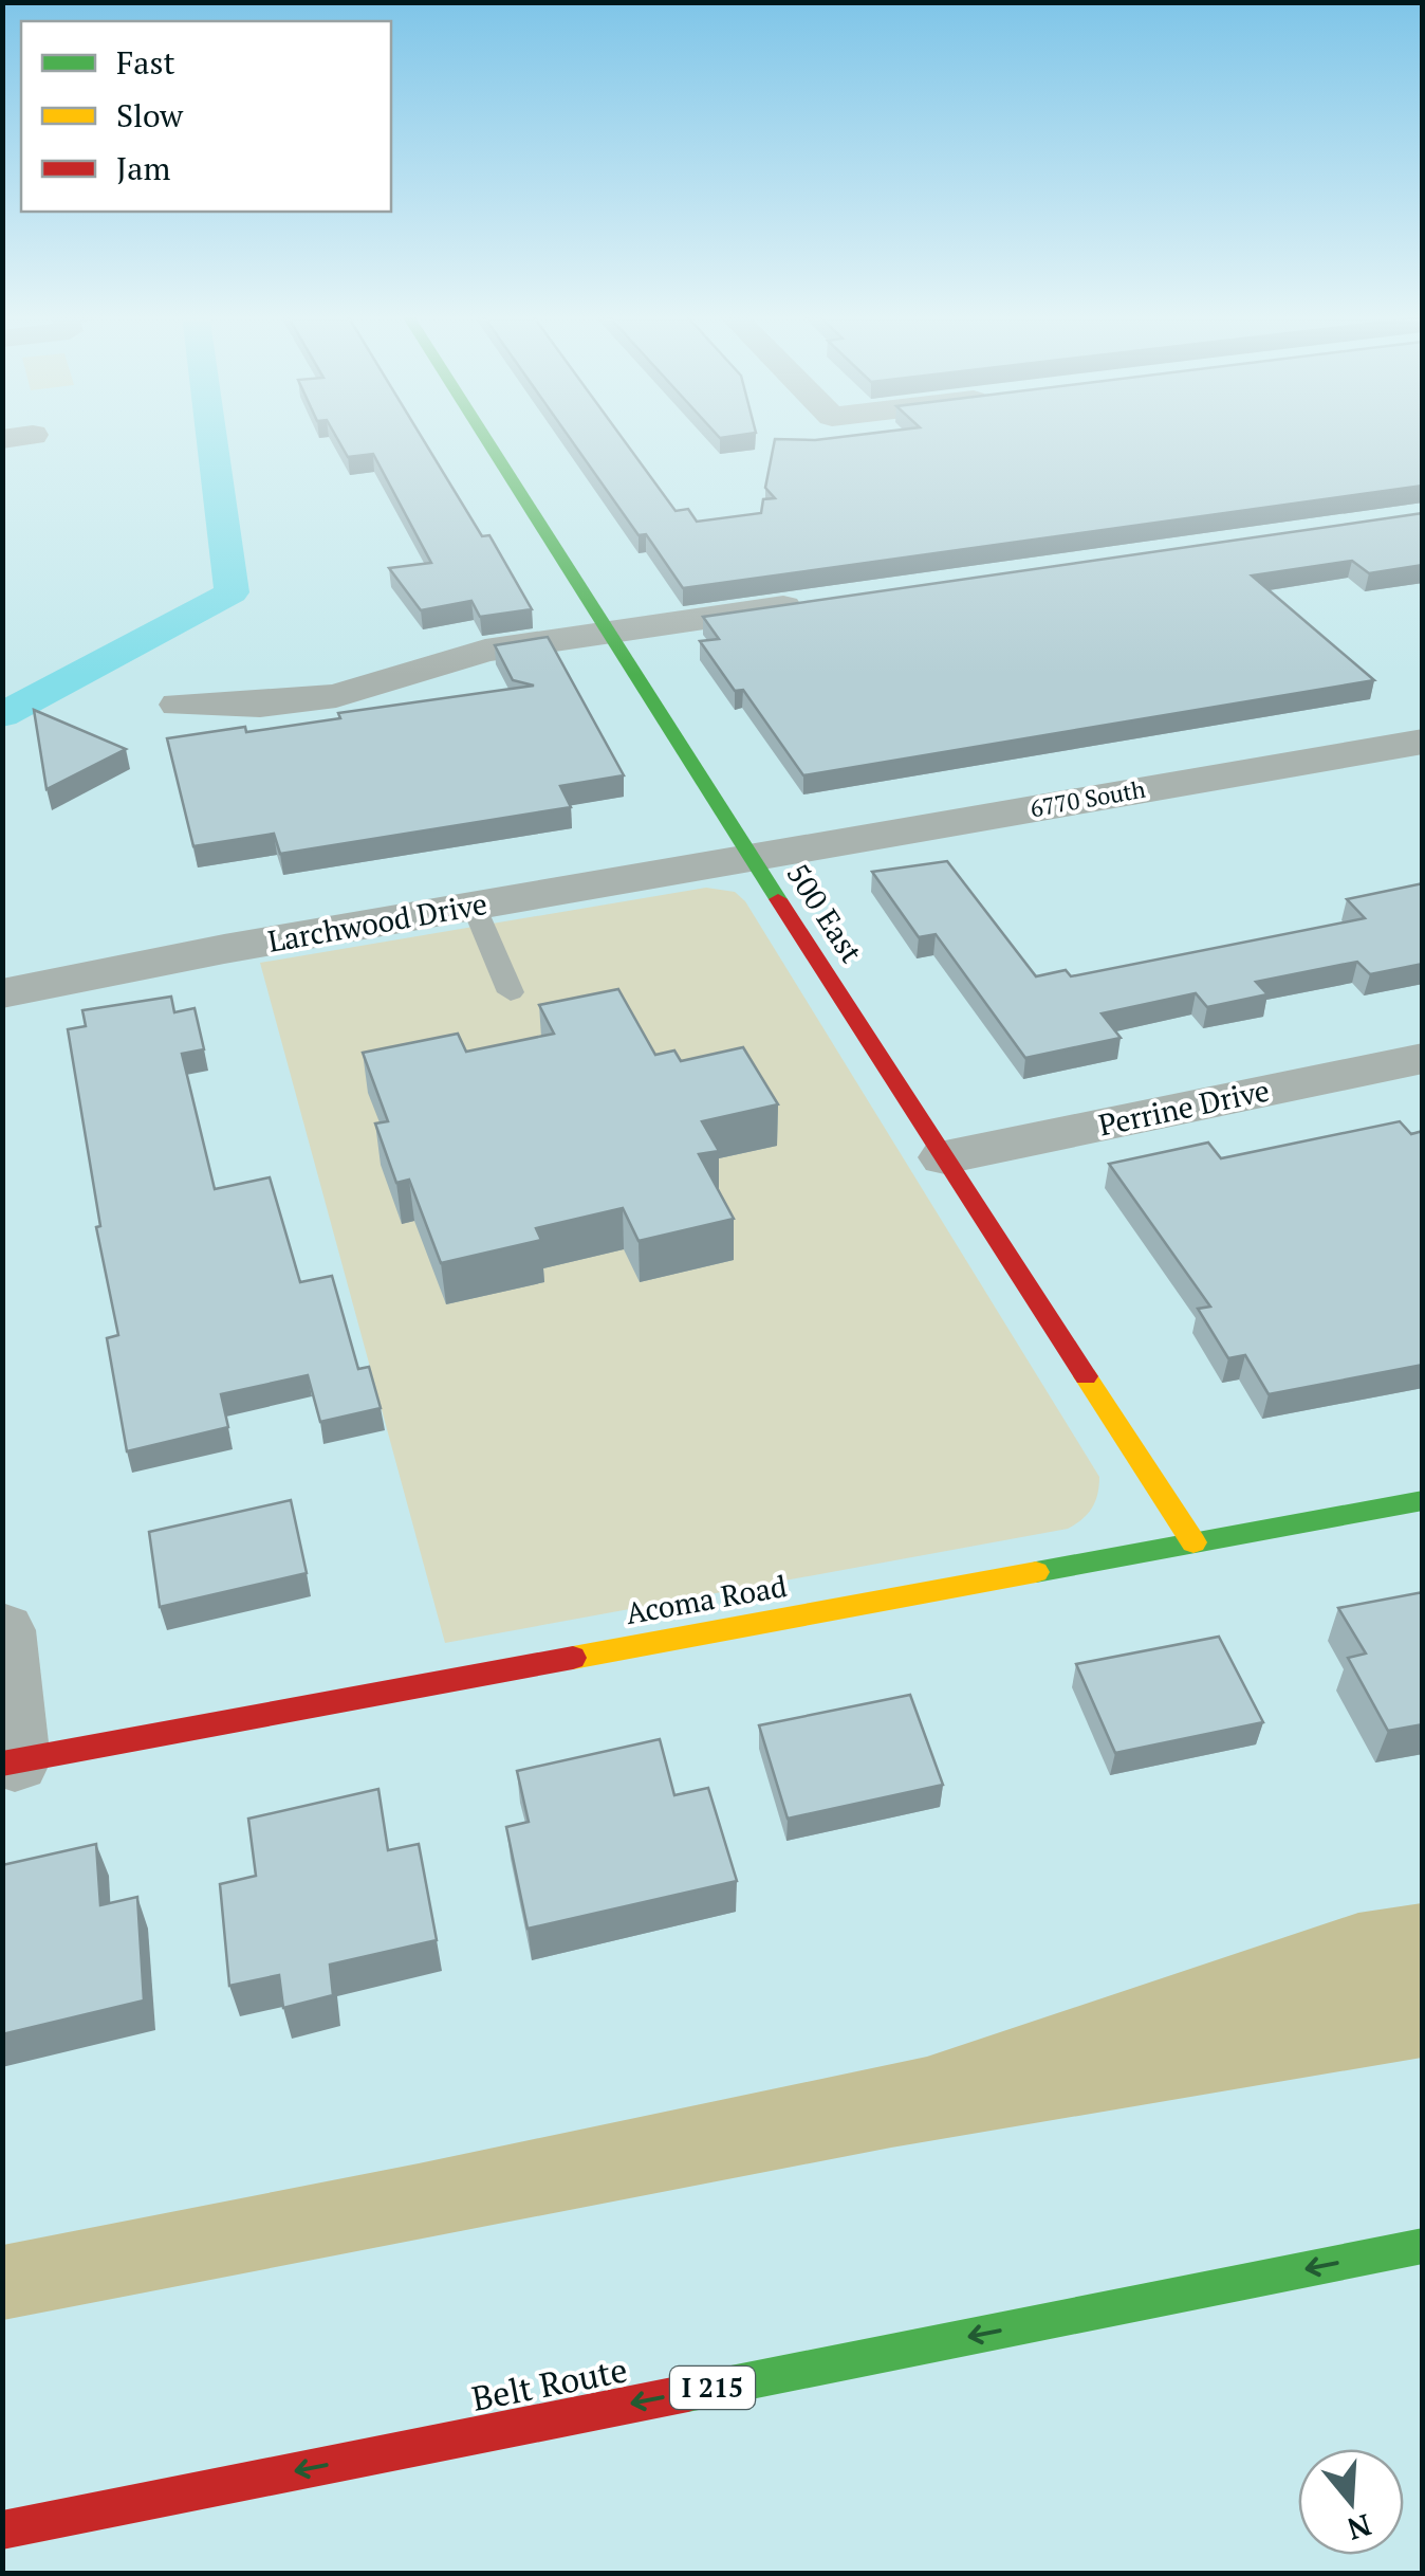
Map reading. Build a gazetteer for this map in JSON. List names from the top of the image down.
{
  "streets": {
    "main road": [
      "500 East",
      "Acoma Road",
      "Belt Route",
      "I 215"
    ],
    "street": ["6770 South", "Larchwood Drive", "Perrine Drive"]
  },
  "crossings": [
    ["6770 South", "500 East"],
    ["6770 South", "Larchwood Drive"],
    ["500 East", "Larchwood Drive"],
    ["500 East", "Perrine Drive"],
    ["500 East", "Acoma Road"]
  ],
  "one_way": ["Belt Route"],
  "legend": ["Fast", "Slow", "Jam"],
  "north": "bottom"
}
